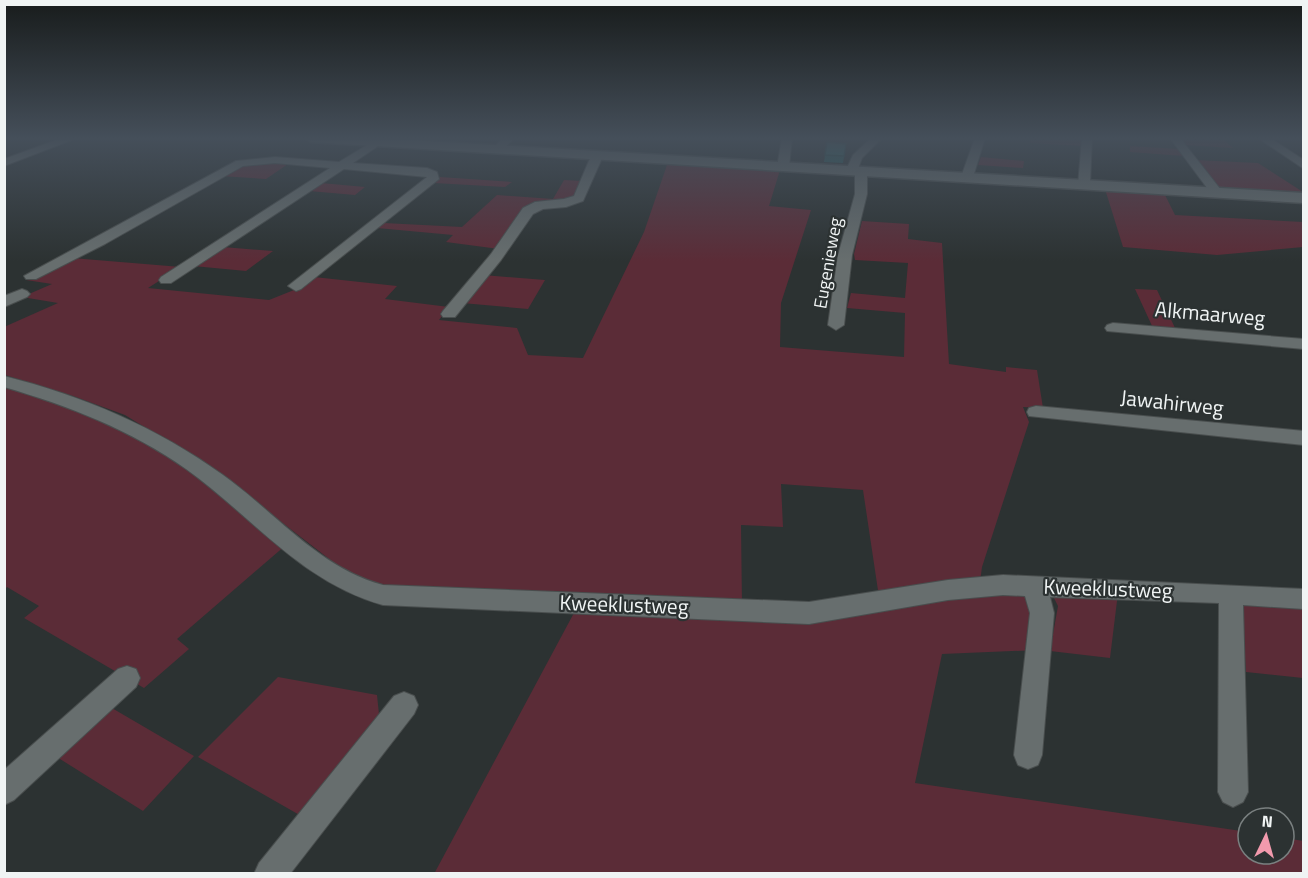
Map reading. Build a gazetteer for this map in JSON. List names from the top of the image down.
{
  "streets": {
    "street": [
      "Eugenieweg",
      "Alkmaarweg",
      "Jawahirweg",
      "Kweeklustweg"
    ]
  },
  "north": "top"
}
